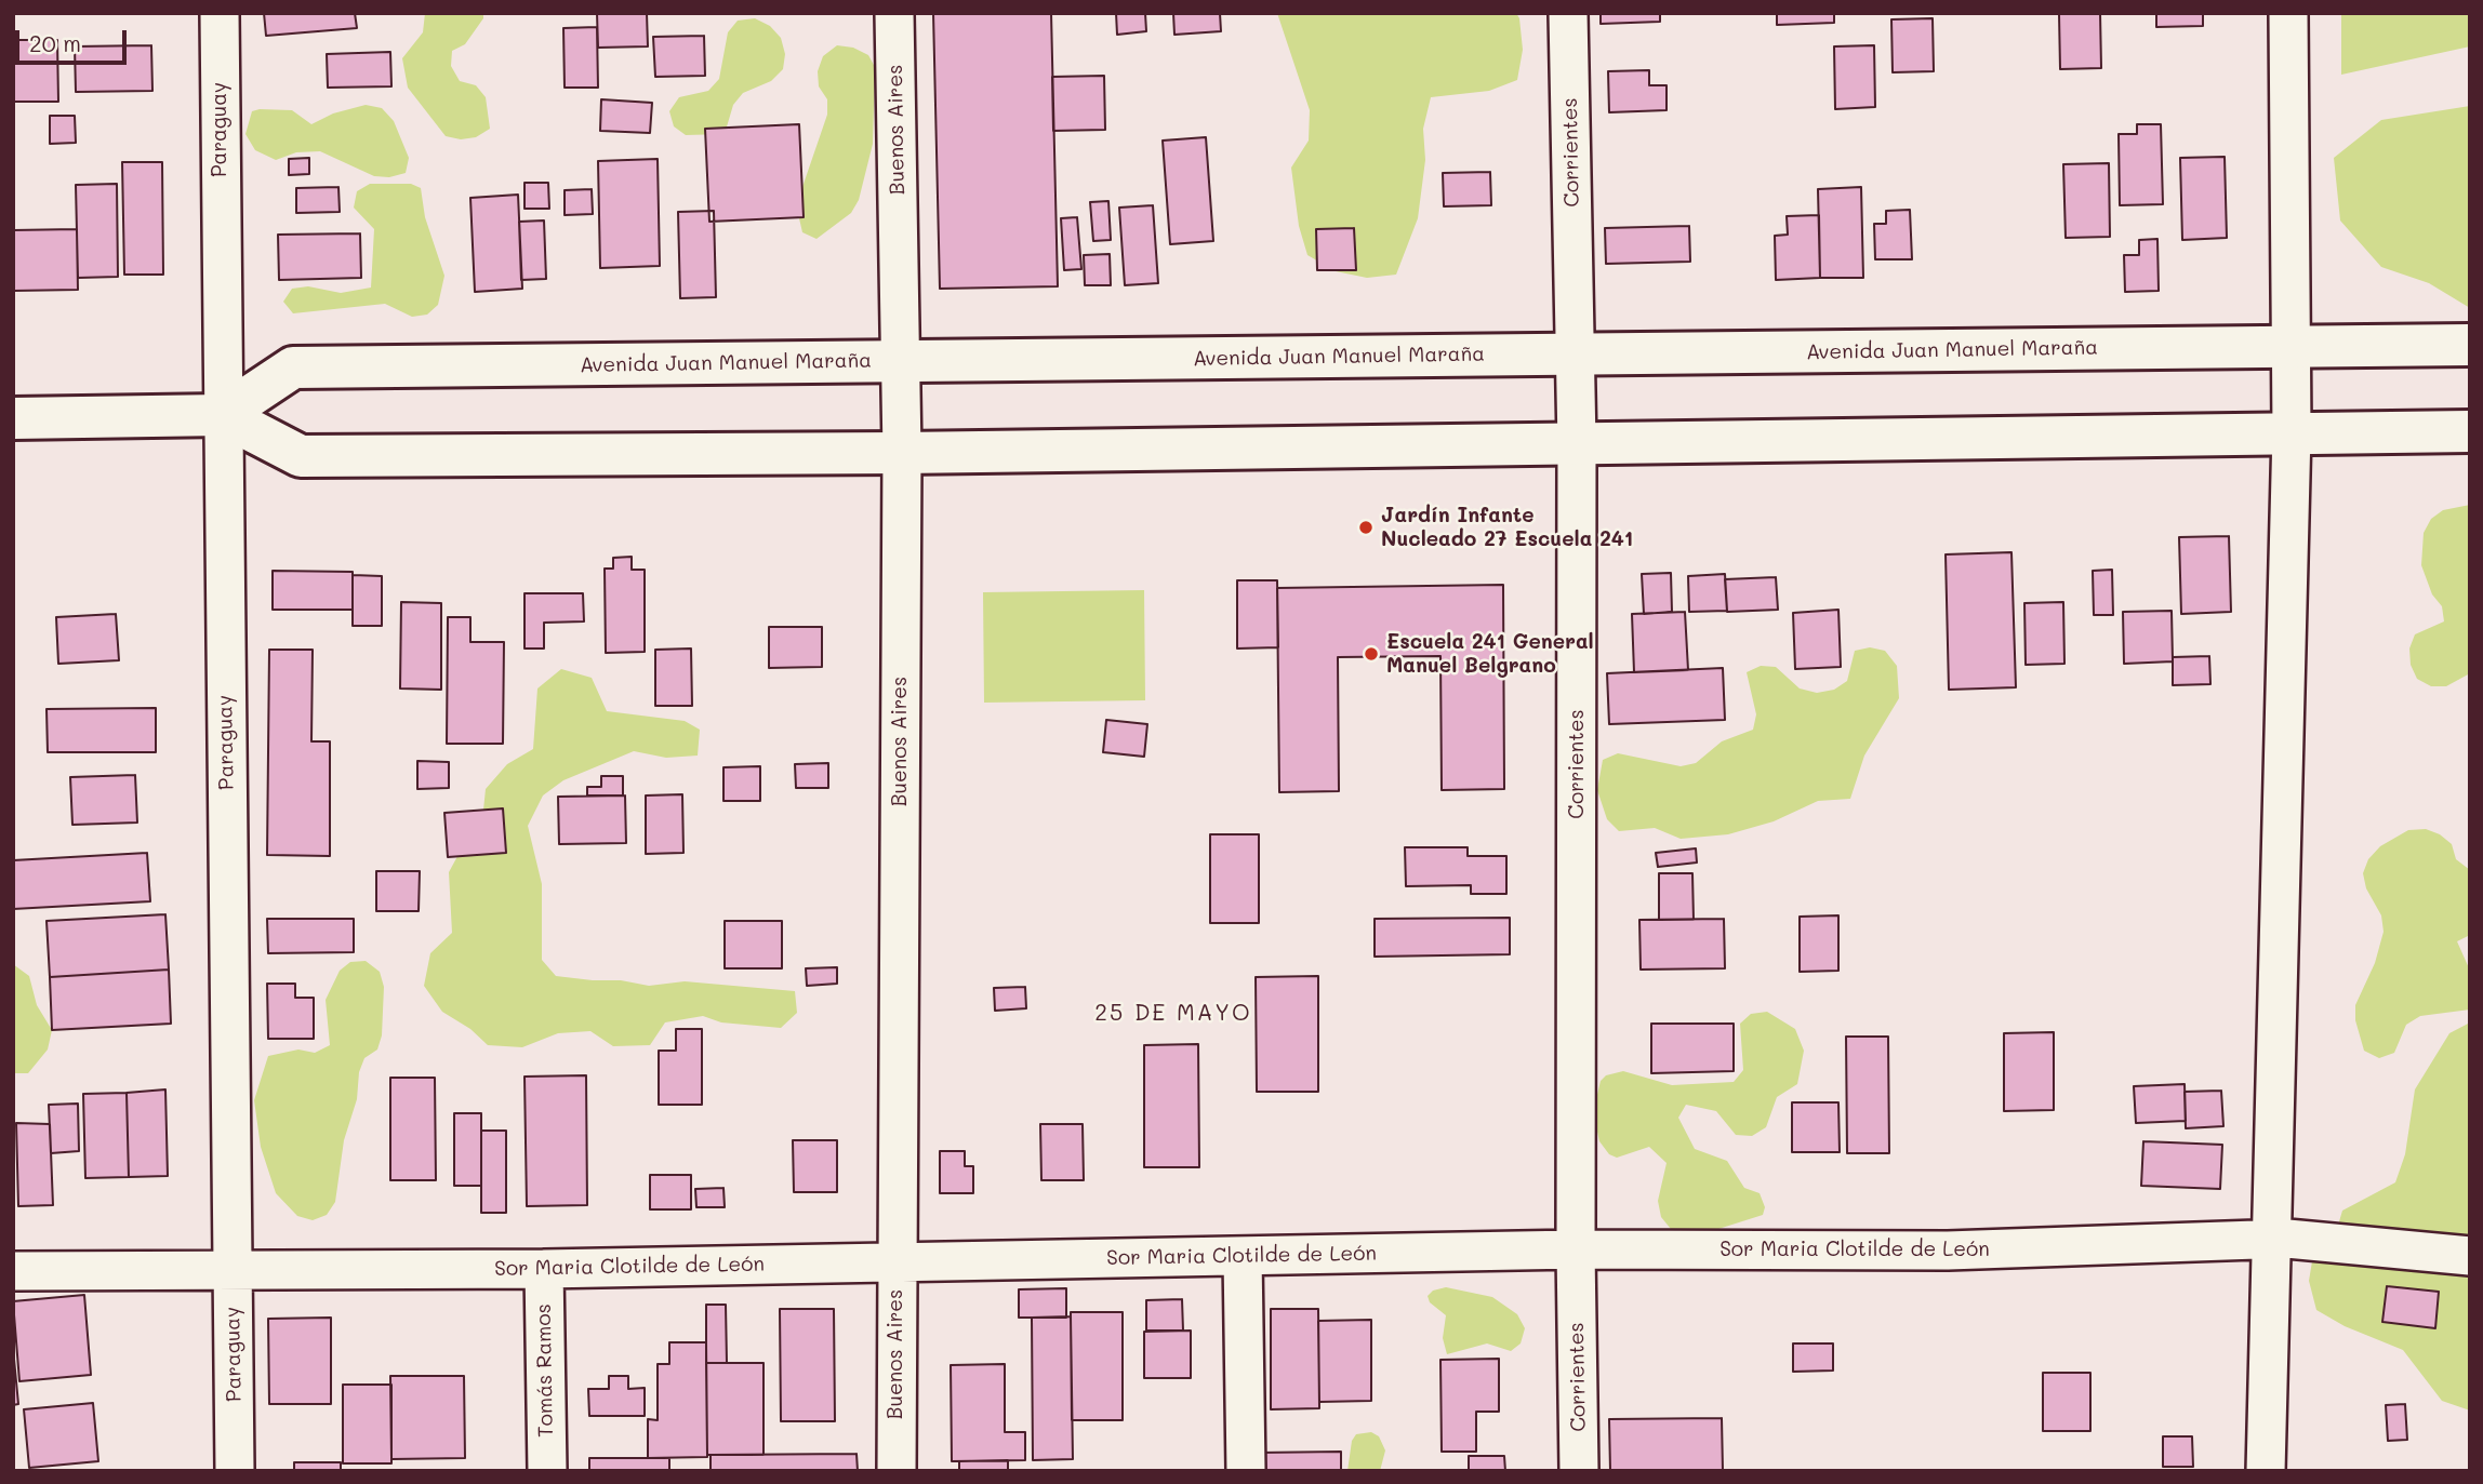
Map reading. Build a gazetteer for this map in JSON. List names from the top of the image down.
{
  "streets": {
    "street": [
      "Paraguay",
      "Buenos Aires",
      "Corrientes",
      "Avenida Juan Manuel Maraña",
      "Sor Maria Clotilde de León",
      "Tomás Ramos"
    ]
  },
  "crossings": [
    ["Paraguay", "Avenida Juan Manuel Maraña"],
    ["Paraguay", "Sor Maria Clotilde de León"],
    ["Buenos Aires", "Avenida Juan Manuel Maraña"],
    ["Buenos Aires", "Sor Maria Clotilde de León"],
    ["Corrientes", "Avenida Juan Manuel Maraña"],
    ["Corrientes", "Sor Maria Clotilde de León"],
    ["Sor Maria Clotilde de León", "Tomás Ramos"]
  ],
  "districts": ["25 DE MAYO"],
  "places": ["Jardín Infante Nucleado 27 Escuela 241", "Escuela 241 General Manuel Belgrano"],
  "scale_bar": "20 m"
}
